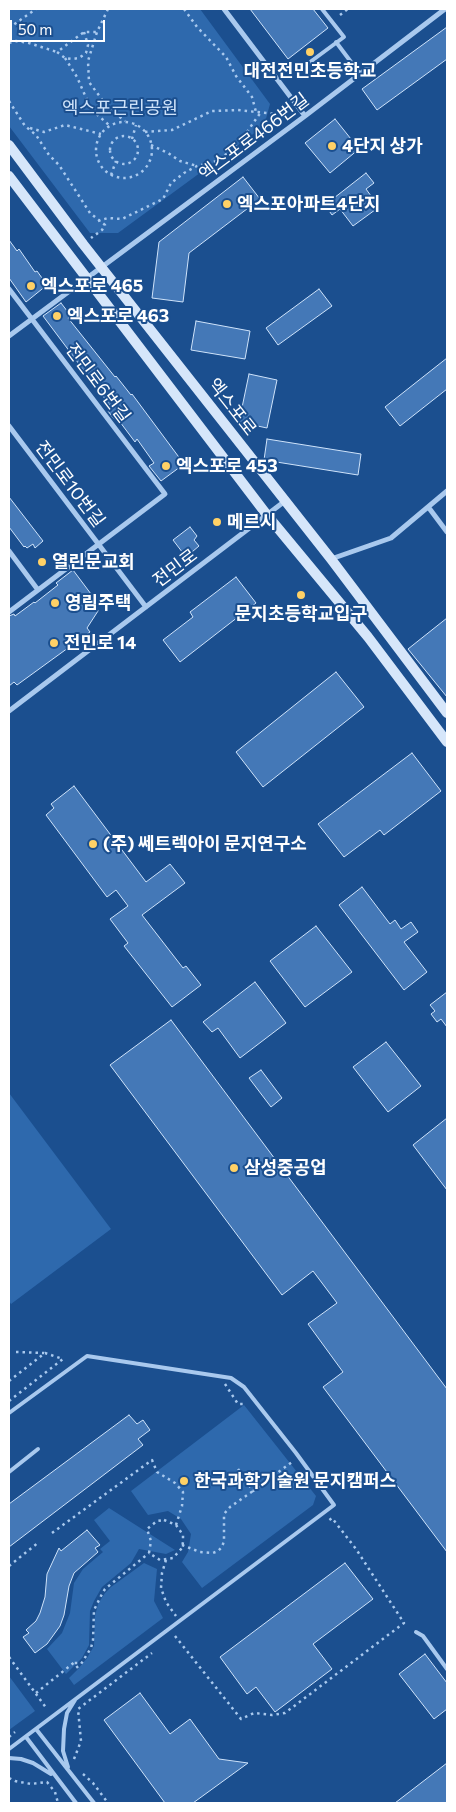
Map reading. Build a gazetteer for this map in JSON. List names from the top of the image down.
{
  "streets": {
    "main road": ["엑스포로"],
    "street": [
      "엑스포로466번길",
      "전민로6번길",
      "전민로10번길",
      "전민로"
    ]
  },
  "crossings": [
    ["엑스포로466번길", "전민로6번길"],
    ["엑스포로466번길", "엑스포로"],
    ["전민로6번길", "전민로10번길"],
    ["엑스포로", "전민로"],
    ["전민로10번길", "전민로"]
  ],
  "parks": ["엑스포근린공원"],
  "places": [
    "대전전민초등학교",
    "4단지 상가",
    "엑스포아파트4단지",
    "엑스포로 465",
    "엑스포로 463",
    "엑스포로 453",
    "메르시",
    "열린문교회",
    "문지초등학교입구",
    "영림주택",
    "전민로 14",
    "(주) 쎄트렉아이 문지연구소",
    "삼성중공업",
    "한국과학기술원 문지캠퍼스"
  ],
  "scale_bar": "50 m"
}
